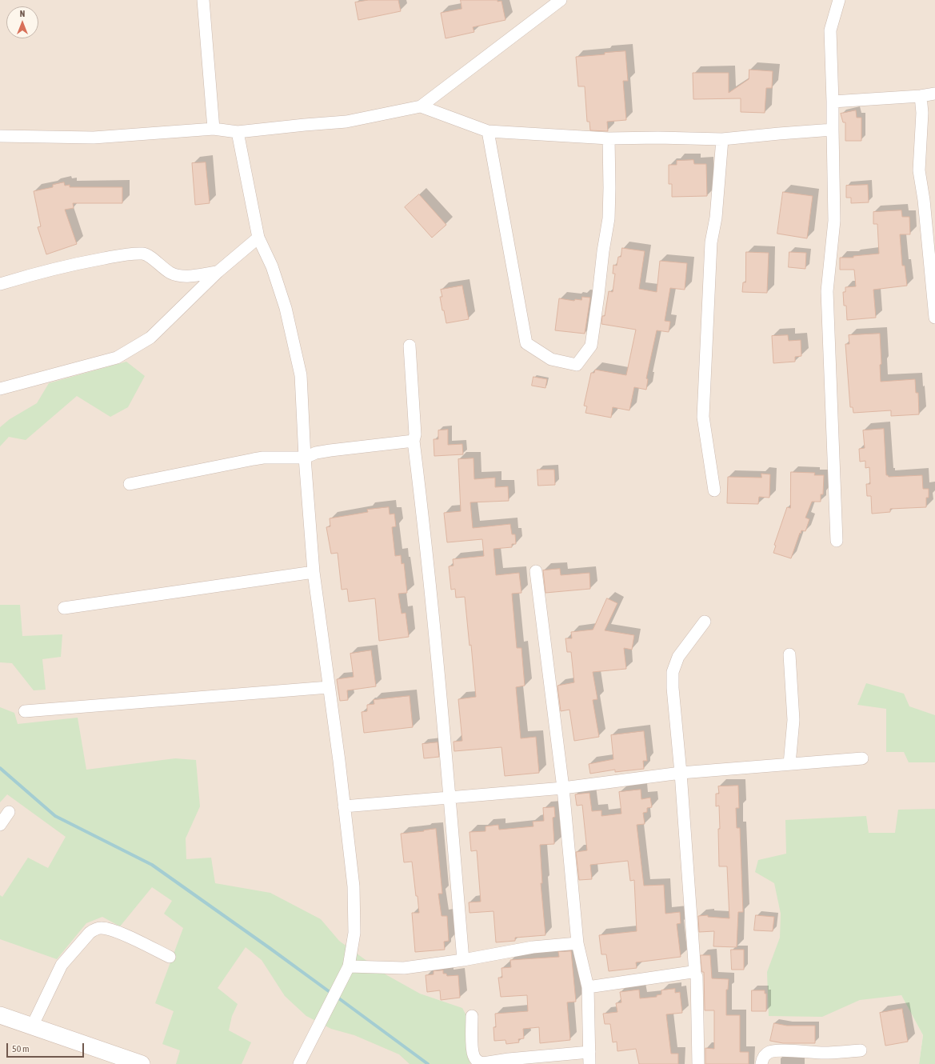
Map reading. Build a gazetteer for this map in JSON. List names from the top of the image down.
{
  "scale_bar": "50 m",
  "north": "top"
}
